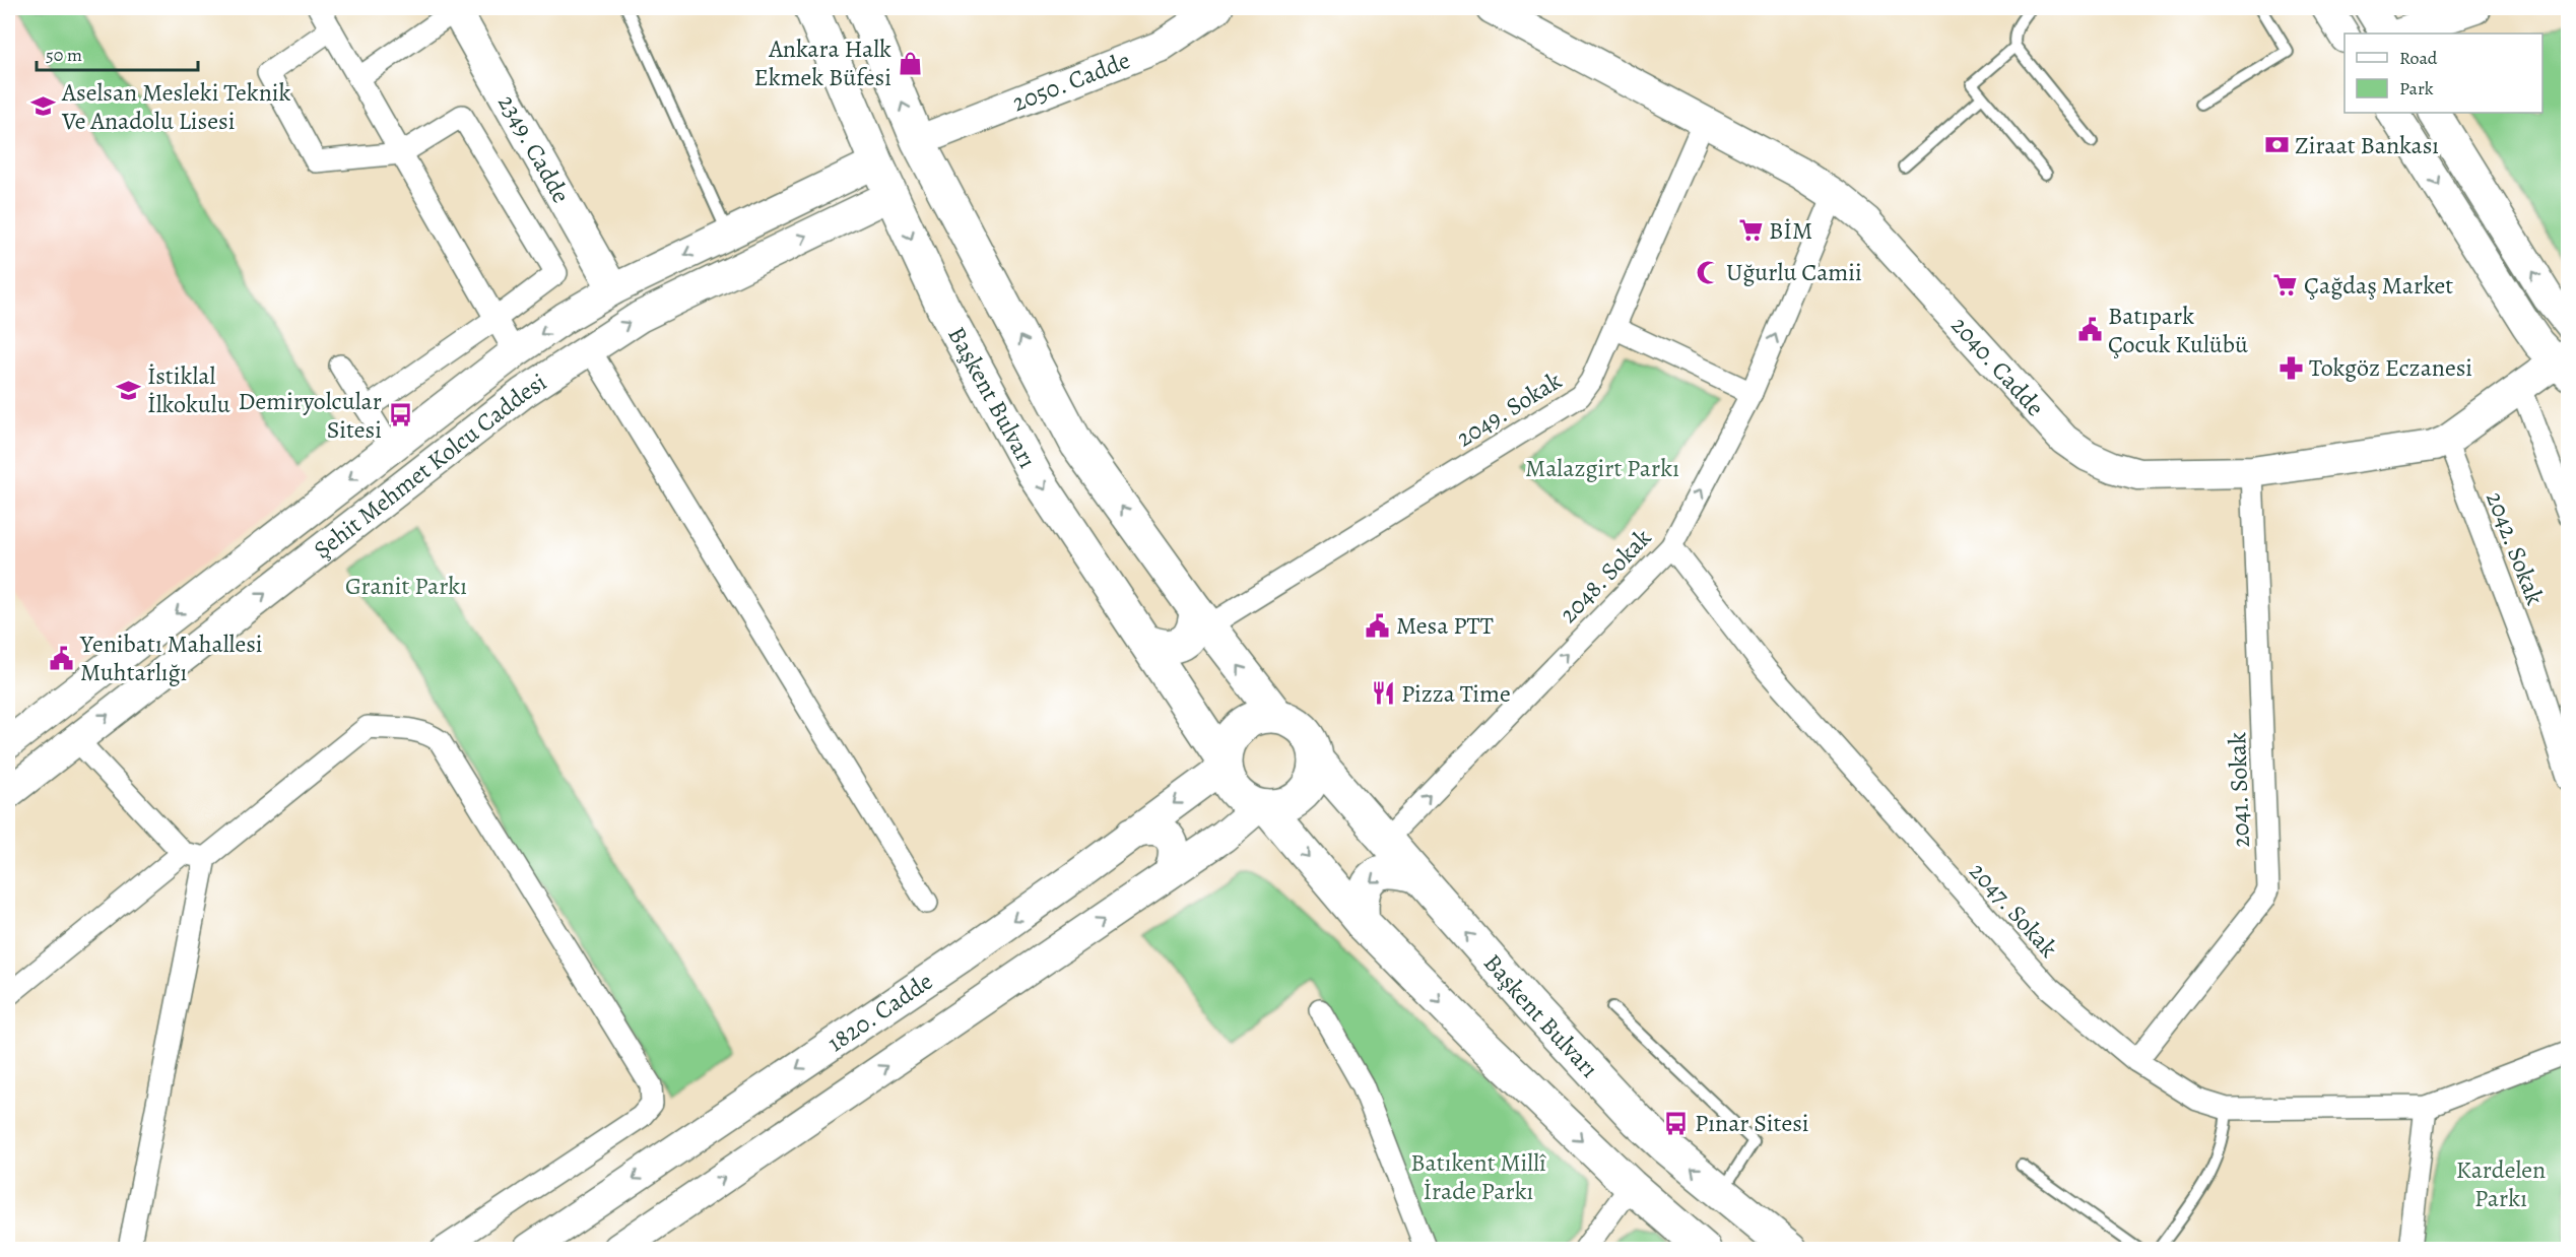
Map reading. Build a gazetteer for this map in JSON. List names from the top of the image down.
{
  "streets": {
    "main road": ["Başkent Bulvarı"],
    "street": [
      "2050. Cadde",
      "2349. Cadde",
      "2040. Cadde",
      "2049. Sokak",
      "Şehit Mehmet Kolcu Caddesi",
      "2042. Sokak",
      "2048. Sokak",
      "2041. Sokak",
      "2047. Sokak",
      "1820. Cadde"
    ]
  },
  "crossings": [
    ["2050. Cadde", "Başkent Bulvarı"],
    ["2349. Cadde", "Şehit Mehmet Kolcu Caddesi"],
    ["2040. Cadde", "2049. Sokak"],
    ["2040. Cadde", "2042. Sokak"],
    ["2040. Cadde", "2048. Sokak"],
    ["2040. Cadde", "2041. Sokak"],
    ["Başkent Bulvarı", "2049. Sokak"],
    ["Başkent Bulvarı", "Şehit Mehmet Kolcu Caddesi"],
    ["Başkent Bulvarı", "2048. Sokak"],
    ["Başkent Bulvarı", "1820. Cadde"],
    ["2048. Sokak", "2047. Sokak"],
    ["2041. Sokak", "2047. Sokak"]
  ],
  "one_way": ["2048. Sokak"],
  "parks": [
    "Malazgirt Parkı",
    "Granit Parkı",
    "Batıkent Millî İrade Parkı",
    "Kardelen Parkı"
  ],
  "places": {
    "shop": ["Ankara Halk Ekmek Büfesi"],
    "school or university": ["Aselsan Mesleki Teknik Ve Anadolu Lisesi", "İstiklal İlkokulu"],
    "bank": ["Ziraat Bankası"],
    "supermarket": ["BİM", "Çağdaş Market"],
    "mosque": ["Uğurlu Camii"],
    "public building": ["Batıpark Çocuk Kulübü", "Mesa PTT", "Yenibatı Mahallesi Muhtarlığı"],
    "pharmacy": ["Tokgöz Eczanesi"],
    "bus stop": ["Demiryolcular Sitesi", "Pınar Sitesi"],
    "restaurant": ["Pizza Time"]
  },
  "legend": ["Road", "Park"],
  "scale_bar": "50 m"
}
